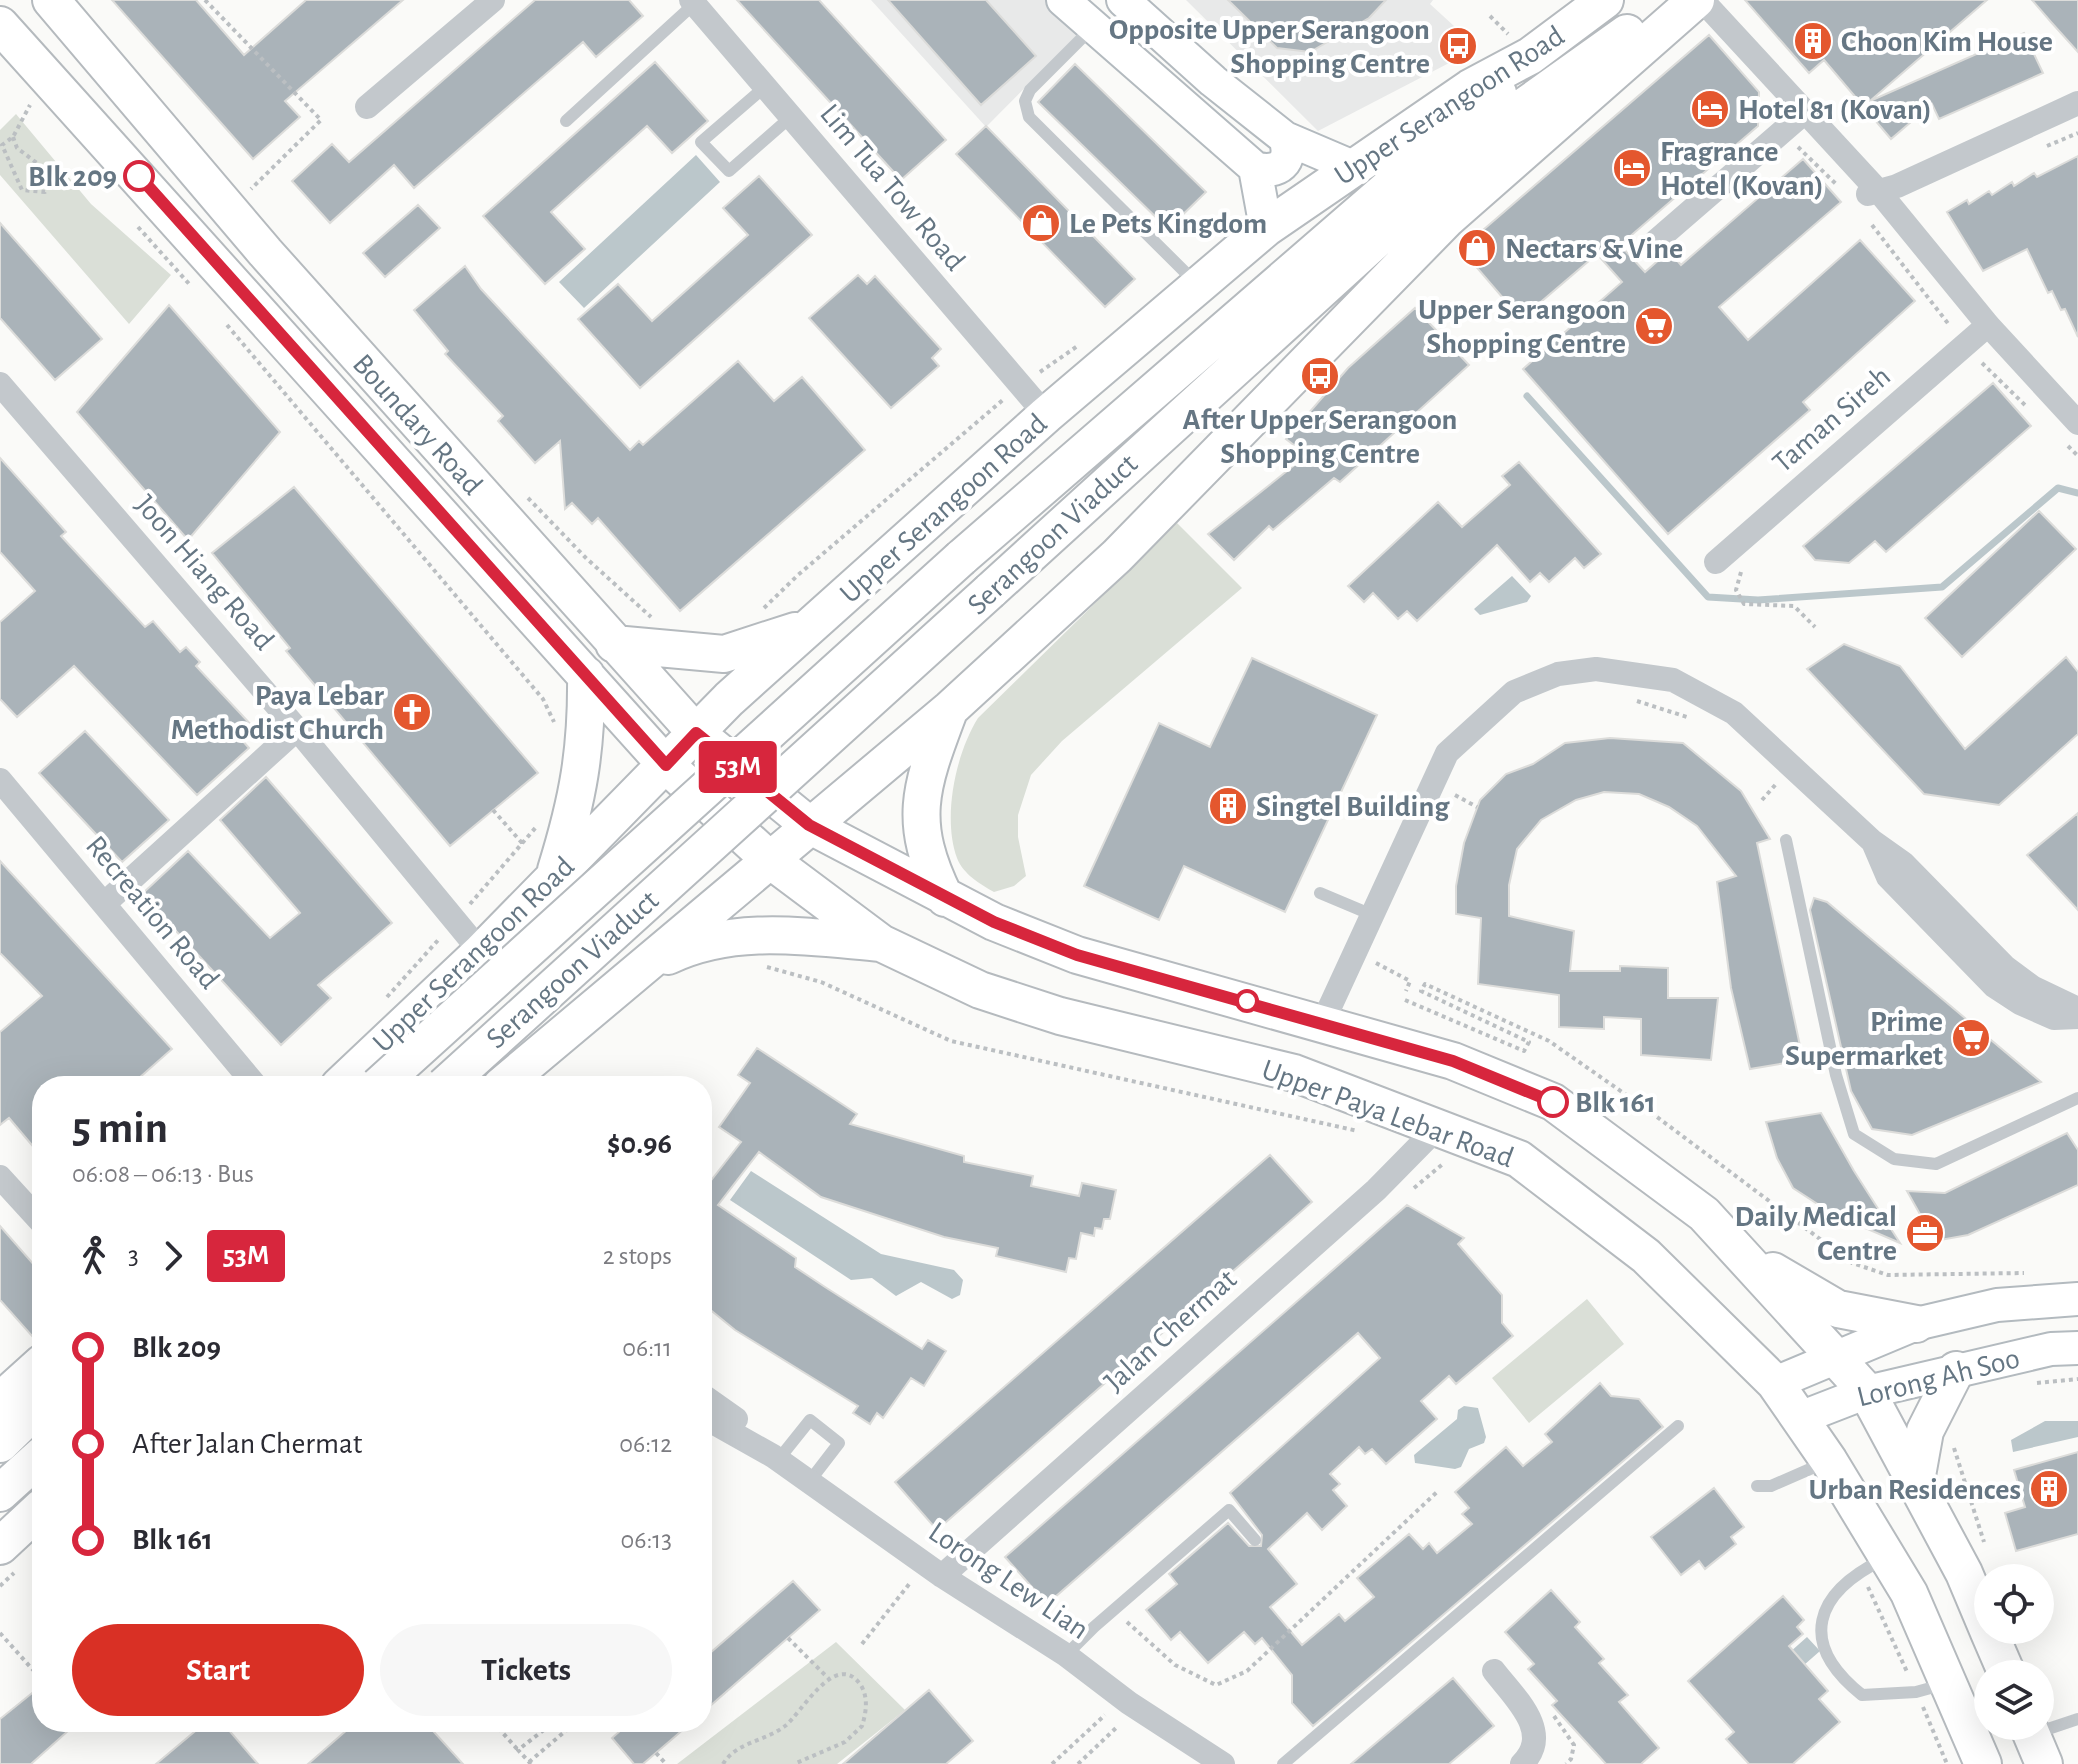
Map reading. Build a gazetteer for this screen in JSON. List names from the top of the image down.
{
  "streets": {
    "main road": [
      "Upper Serangoon Road",
      "Boundary Road",
      "Serangoon Viaduct",
      "Upper Paya Lebar Road",
      "Lorong Ah Soo"
    ],
    "street": [
      "Lim Tua Tow Road",
      "Taman Sireh",
      "Joon Hiang Road",
      "Recreation Road",
      "Jalan Chermat",
      "Lorong Lew Lian"
    ]
  },
  "crossings": [
    ["Upper Serangoon Road", "Lim Tua Tow Road"],
    ["Upper Serangoon Road", "Boundary Road"],
    ["Upper Serangoon Road", "Serangoon Viaduct"],
    ["Upper Serangoon Road", "Joon Hiang Road"],
    ["Boundary Road", "Upper Paya Lebar Road"],
    ["Upper Paya Lebar Road", "Jalan Chermat"],
    ["Upper Paya Lebar Road", "Lorong Ah Soo"],
    ["Jalan Chermat", "Lorong Lew Lian"]
  ],
  "places": {
    "building": ["Choon Kim House", "Singtel Building", "Urban Residences"],
    "bus stop": ["Opposite Upper Serangoon Shopping Centre", "After Upper Serangoon Shopping Centre"],
    "hotel": ["Hotel 81 (Kovan)", "Fragrance Hotel (Kovan)"],
    "other": ["Blk 209", "Blk 161"],
    "shop": ["Le Pets Kingdom", "Nectars & Vine"],
    "supermarket": ["Upper Serangoon Shopping Centre", "Prime Supermarket"],
    "church": ["Paya Lebar Methodist Church"],
    "office": ["Daily Medical Centre"]
  },
  "lines": ["bus line 53M"],
  "page": {
    "on_map": "53M",
    "heading": ["5 min", "06:08 – 06:13 · Bus", "$0.96"],
    "legs": ["3", "53M", "2 stops"],
    "list": [
      {
        "name": "Blk 209",
        "value": "06:11"
      },
      {
        "name": "After Jalan Chermat",
        "value": "06:12"
      },
      {
        "name": "Blk 161",
        "value": "06:13"
      }
    ],
    "buttons": ["Start", "Tickets"]
  }
}
